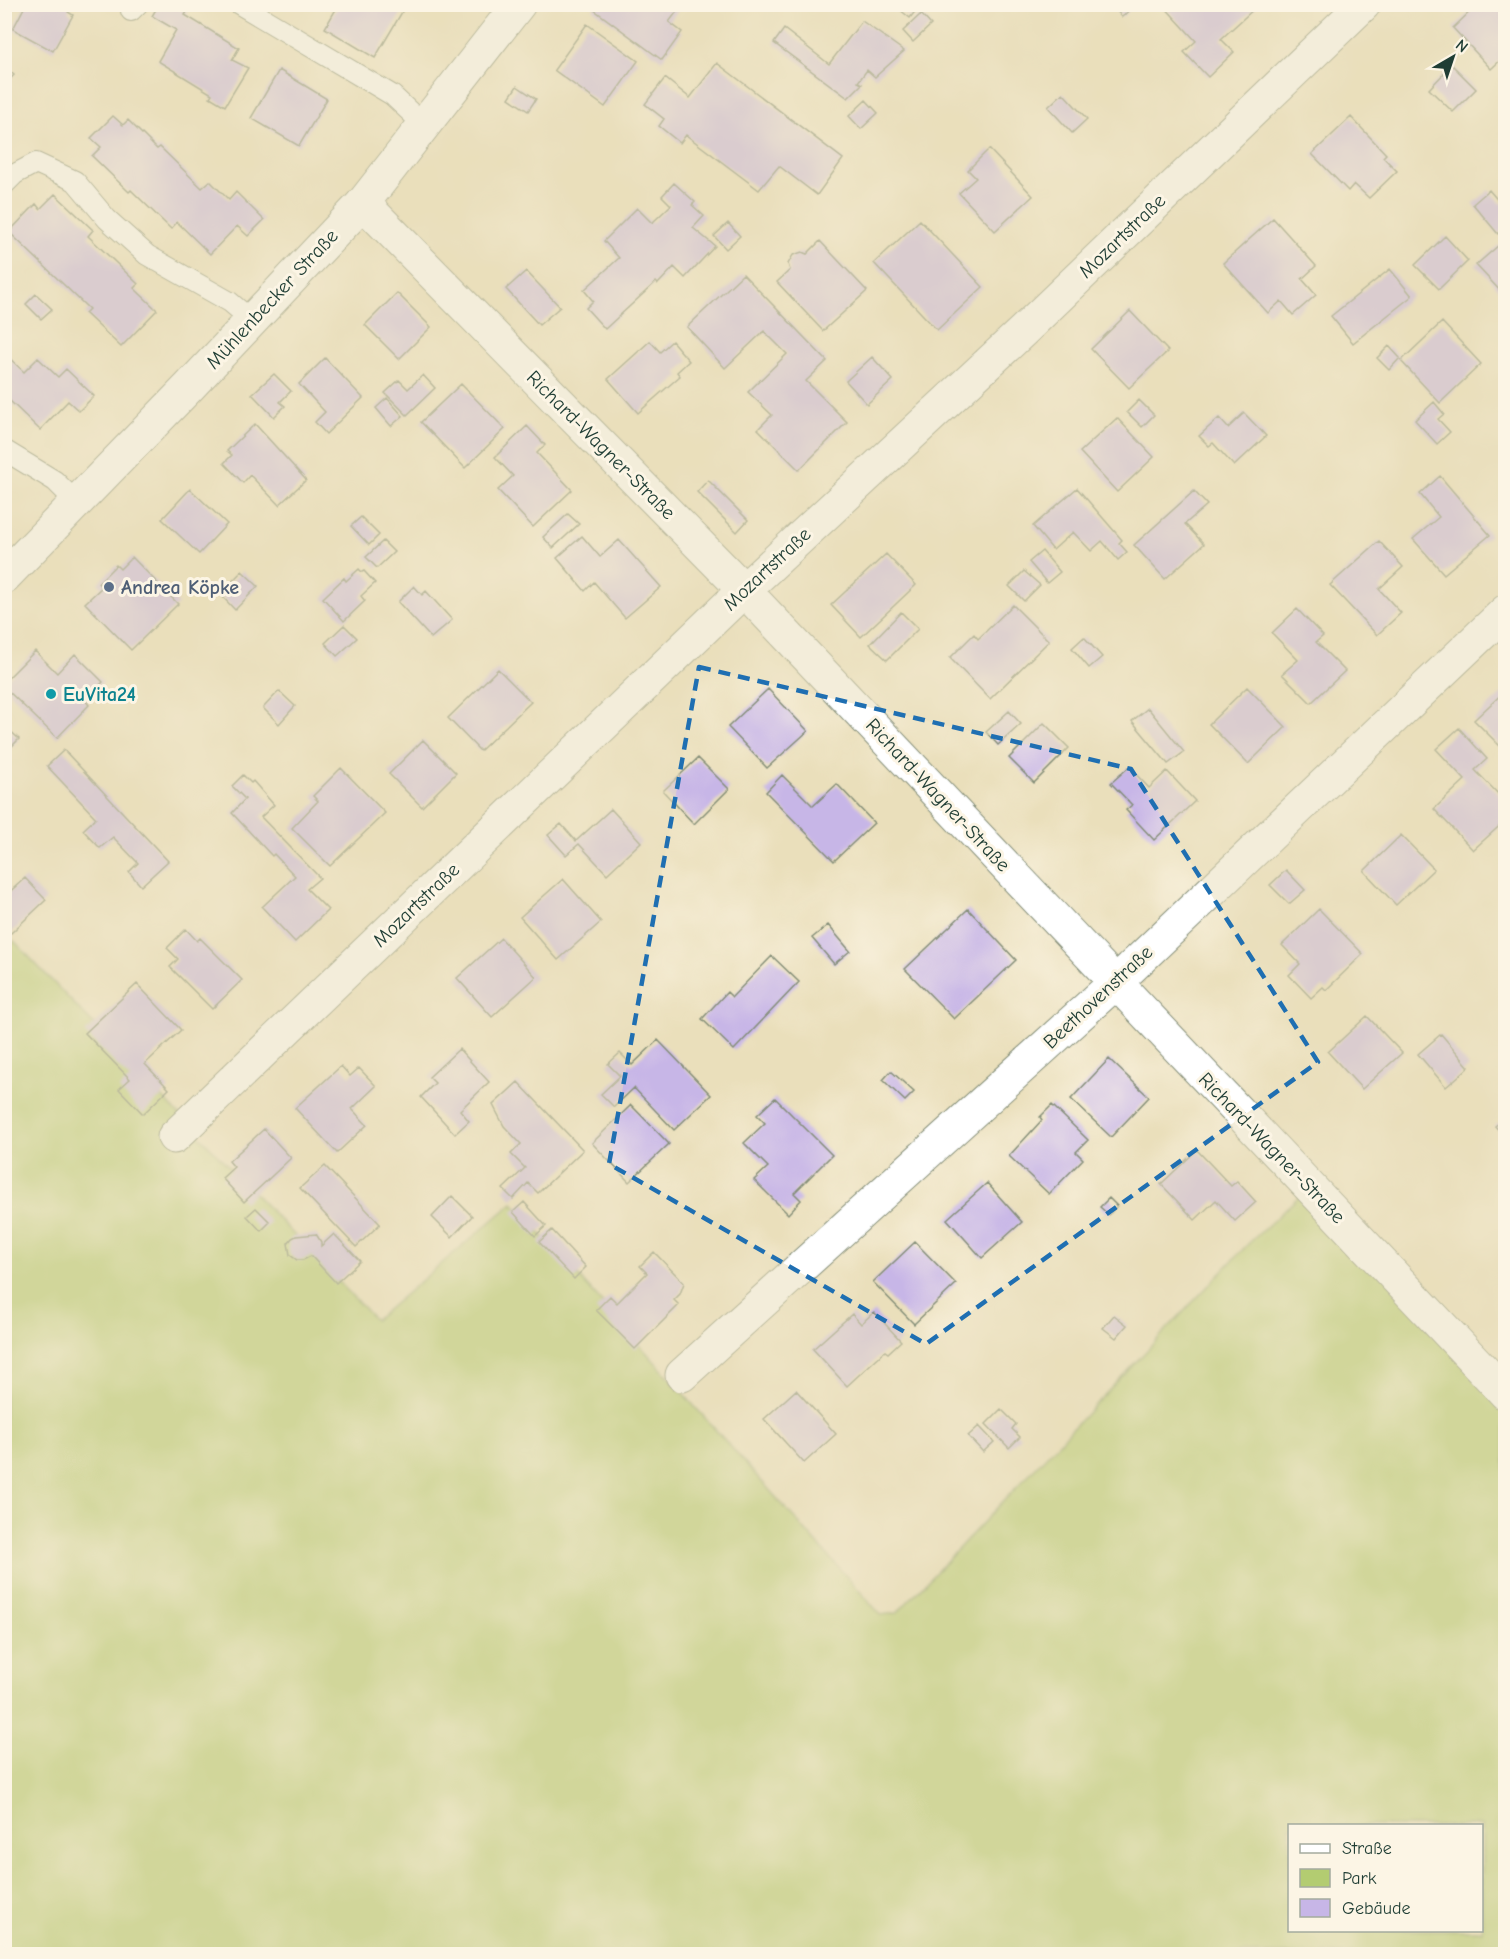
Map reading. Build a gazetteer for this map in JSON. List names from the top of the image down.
{
  "streets": {
    "street": [
      "Mozartstraße",
      "Mühlenbecker Straße",
      "Richard-Wagner-Straße",
      "Beethovenstraße"
    ]
  },
  "crossings": [
    ["Mozartstraße", "Richard-Wagner-Straße"],
    ["Mühlenbecker Straße", "Richard-Wagner-Straße"],
    ["Richard-Wagner-Straße", "Beethovenstraße"]
  ],
  "places": ["Andrea Köpke", "EuVita24"],
  "legend": ["Straße", "Park", "Gebäude"],
  "north": "top right"
}
